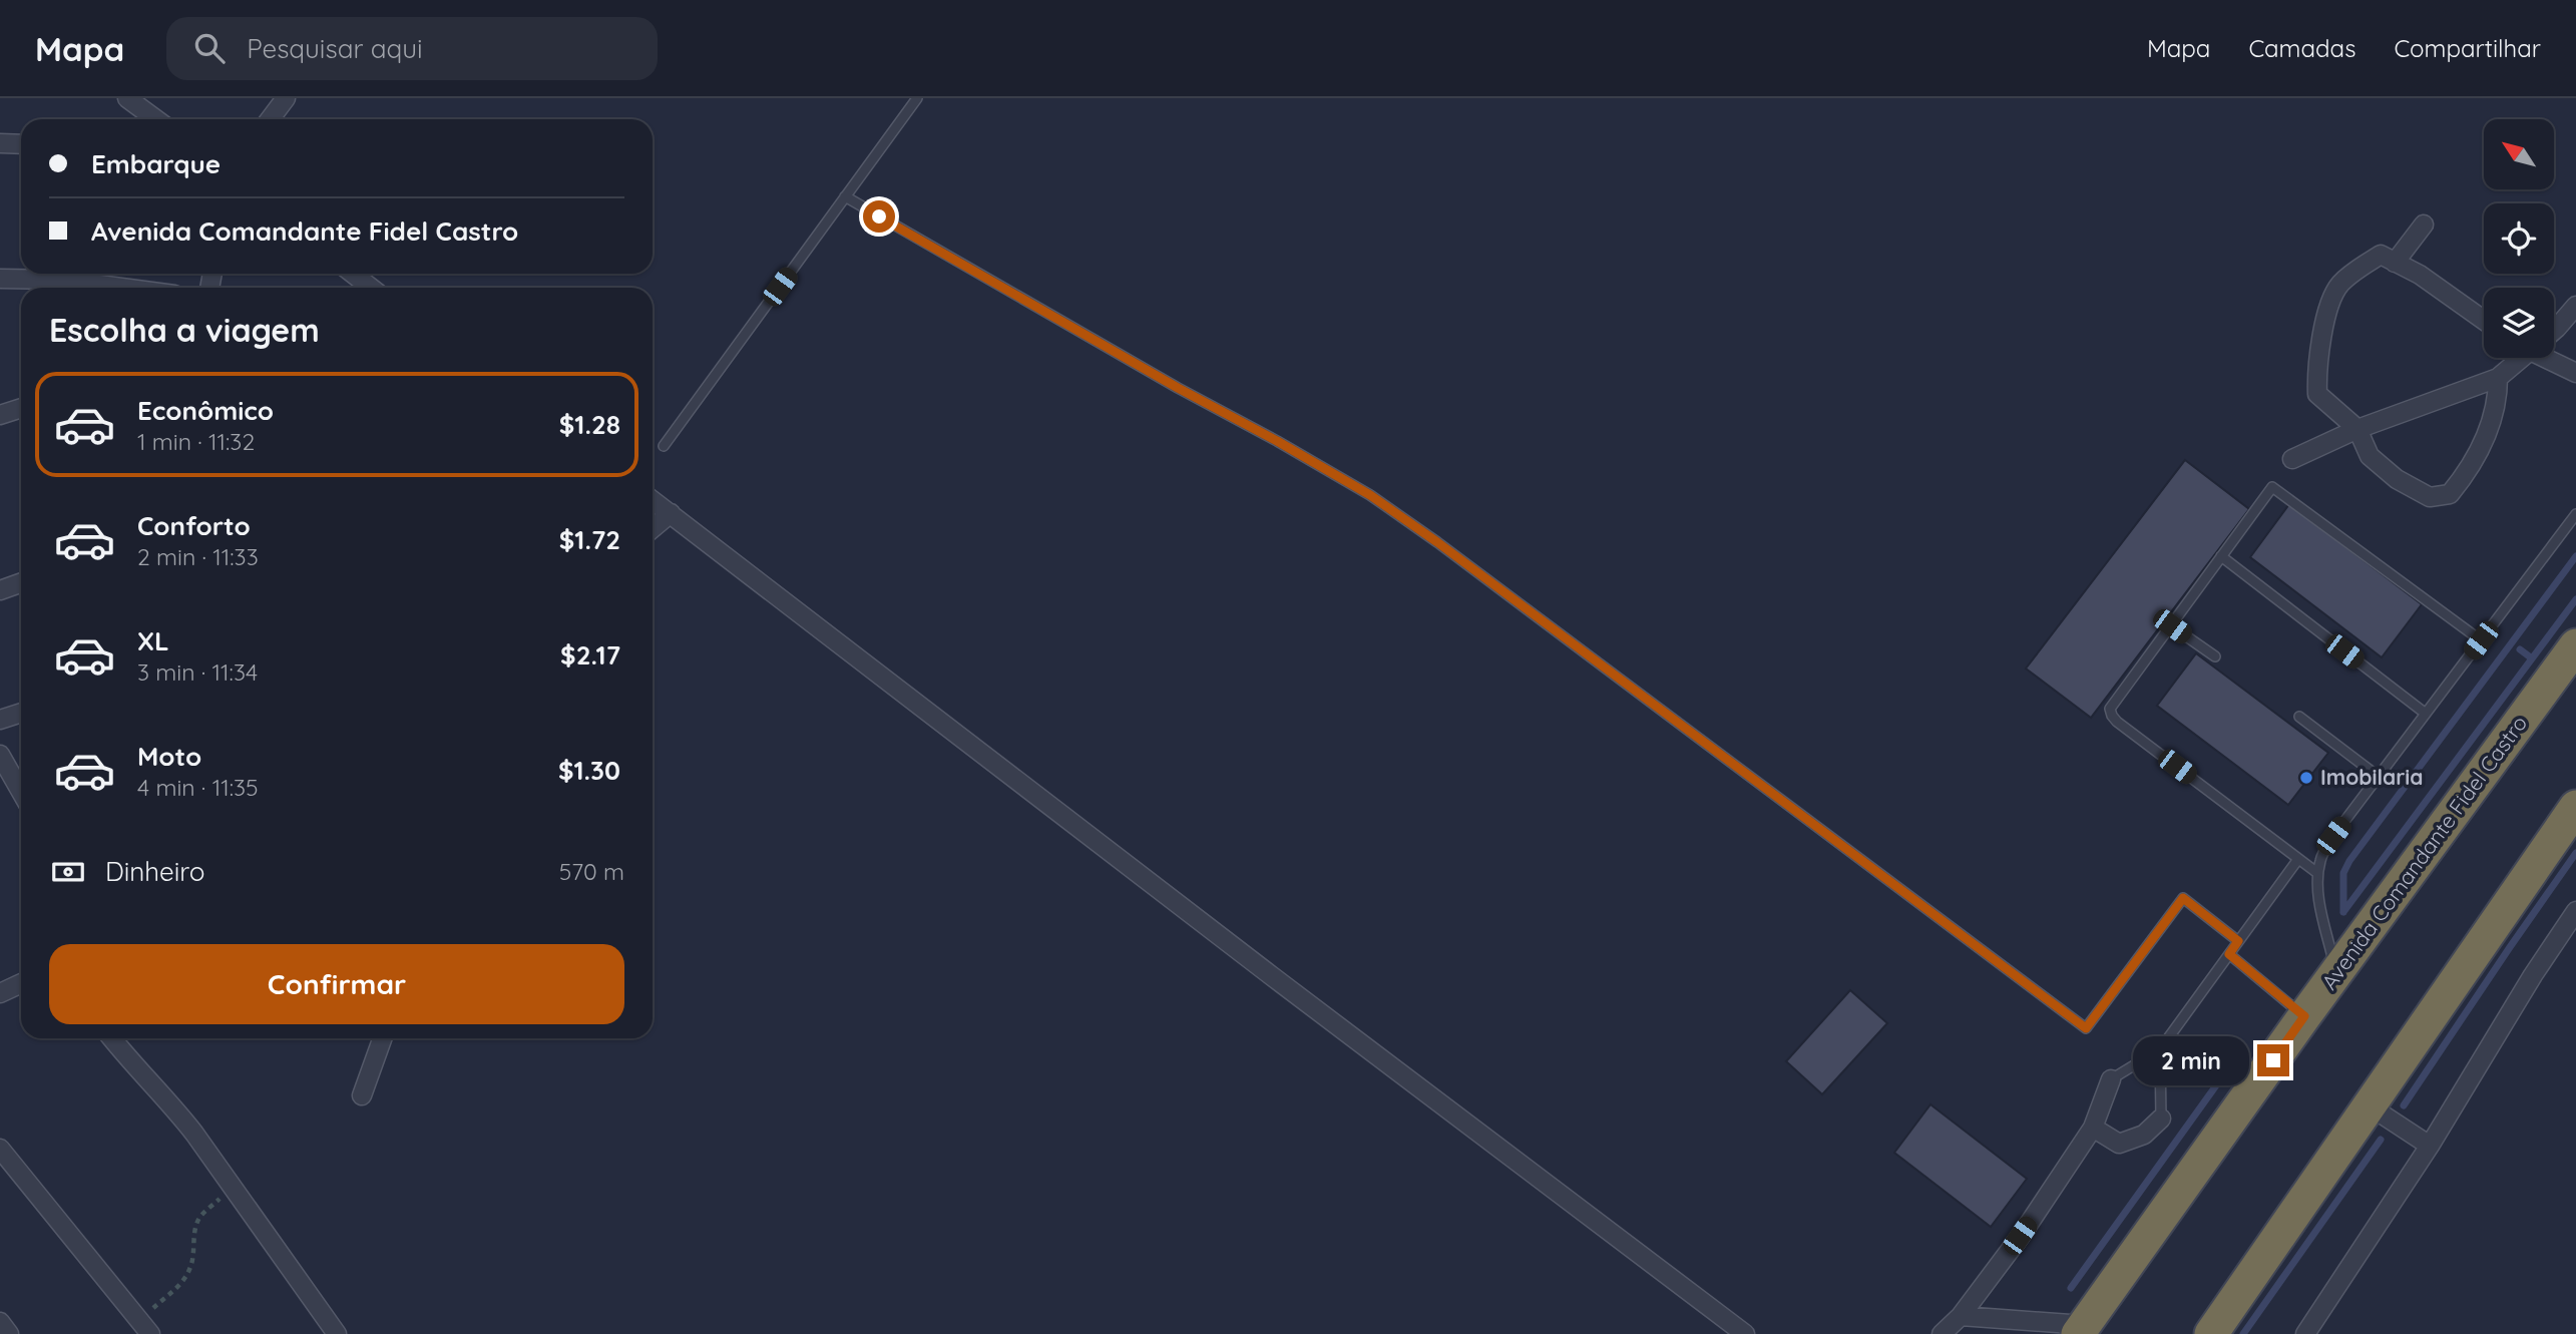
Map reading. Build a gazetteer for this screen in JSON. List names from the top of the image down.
{
  "streets": {
    "highway": ["Avenida Comandante Fidel Castro"]
  },
  "places": ["Imobilaria"],
  "north": "top left",
  "page": {
    "header": "Mapa",
    "search": "Pesquisar aqui",
    "nav": ["Mapa", "Camadas", "Compartilhar"],
    "banner": ["Embarque", "Avenida Comandante Fidel Castro"],
    "heading": "Escolha a viagem",
    "list": [
      {
        "name": "Econômico",
        "note": "1 min · 11:32",
        "value": "$1.28"
      },
      {
        "name": "Conforto",
        "note": "2 min · 11:33",
        "value": "$1.72"
      },
      {
        "name": "XL",
        "note": "3 min · 11:34",
        "value": "$2.17"
      },
      {
        "name": "Moto",
        "note": "4 min · 11:35",
        "value": "$1.30"
      }
    ],
    "pay": ["Dinheiro", "570 m"],
    "buttons": "Confirmar",
    "bubble": "2 min"
  }
}
